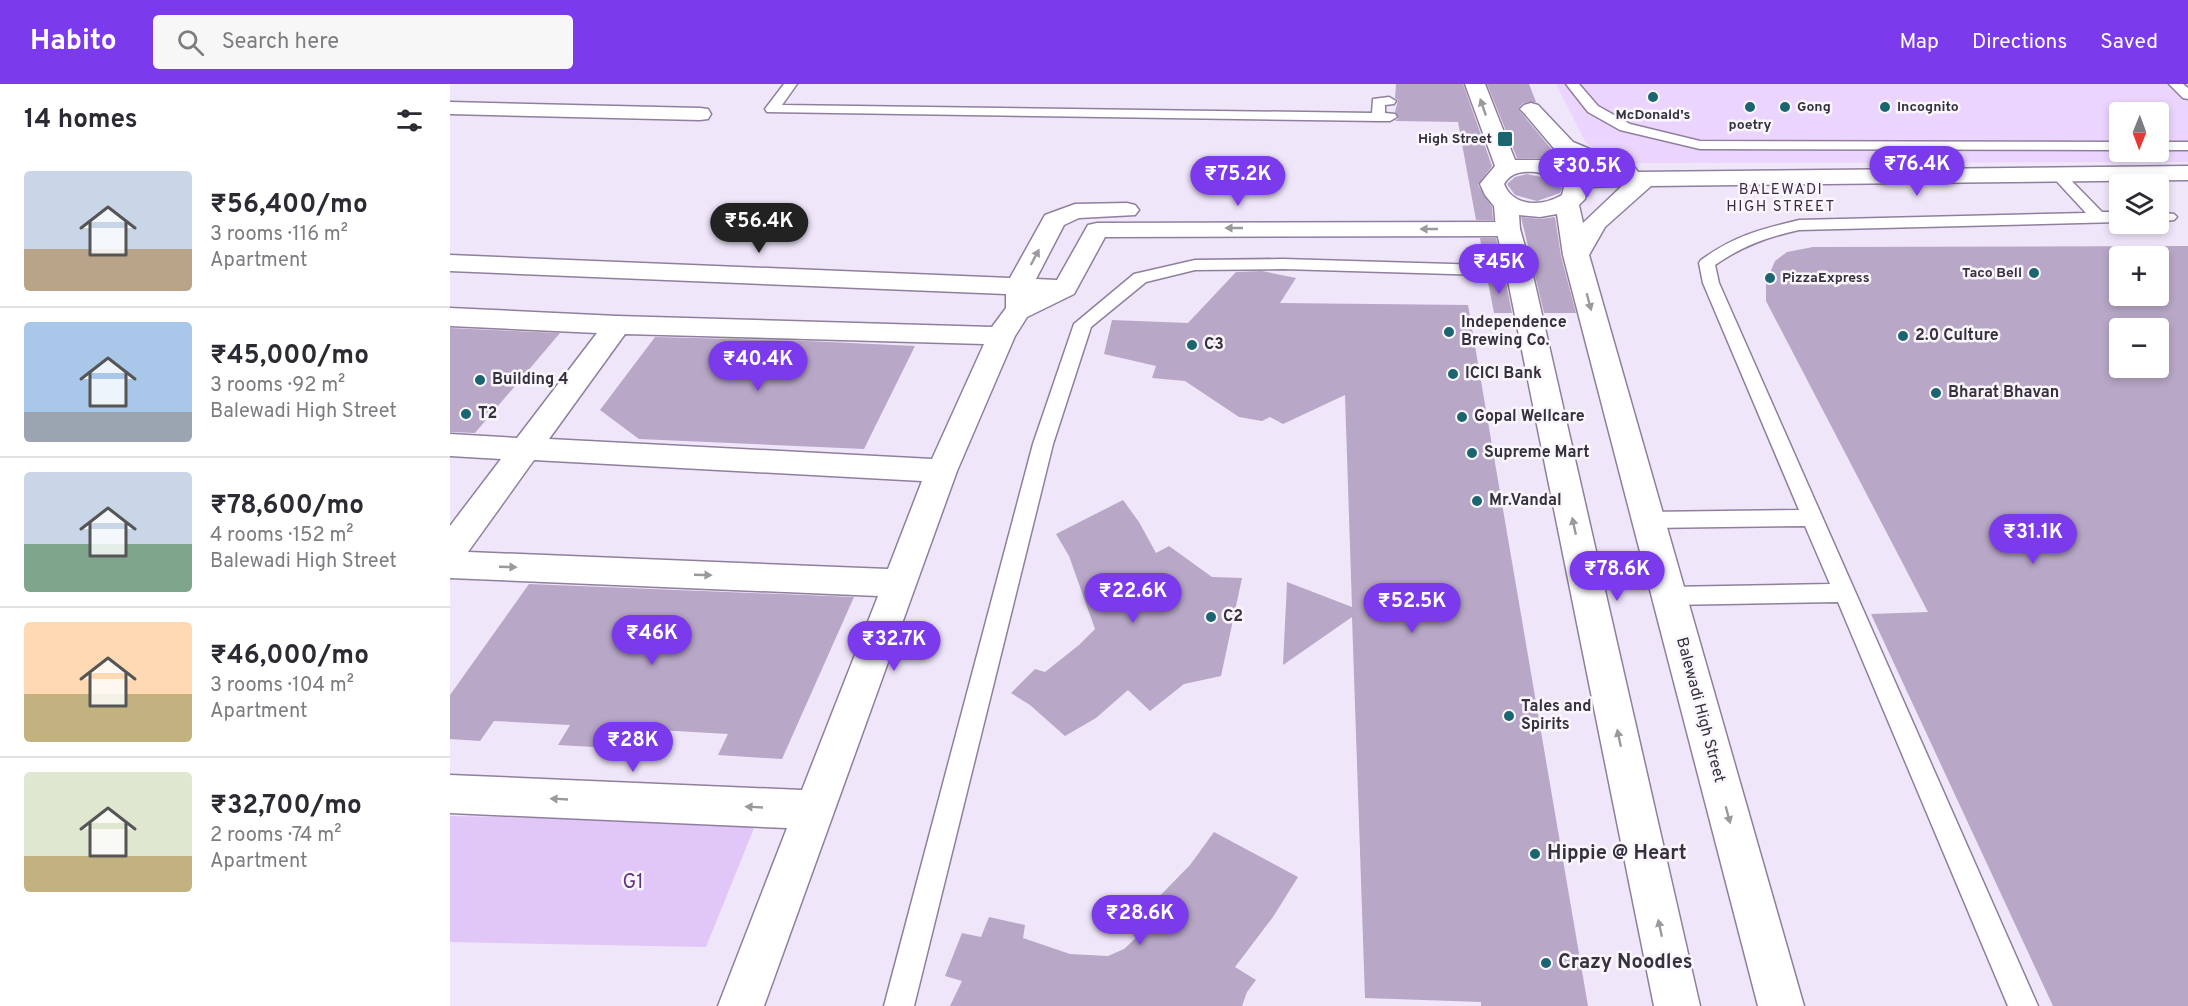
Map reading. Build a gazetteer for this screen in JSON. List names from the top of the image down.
{
  "streets": {
    "street": ["Balewadi High Street"]
  },
  "districts": ["BALEWADI HIGH STREET"],
  "parks": ["G1"],
  "places": {
    "other": [
      "McDonald's",
      "poetry",
      "Gong",
      "Incognito",
      "Taco Bell",
      "PizzaExpress",
      "Independence Brewing Co.",
      "2.0 Culture",
      "C3",
      "ICICI Bank",
      "Building 4",
      "Bharat Bhavan",
      "T2",
      "Gopal Wellcare",
      "Supreme Mart",
      "Mr.Vandal",
      "C2",
      "Tales and Spirits",
      "Hippie @ Heart",
      "Crazy Noodles"
    ],
    "transit": ["High Street"]
  },
  "north": "bottom",
  "page": {
    "header": "Habito",
    "search": "Search here",
    "nav": ["Map", "Directions", "Saved"],
    "heading": "14 homes",
    "map_buttons": ["+", "−"],
    "price": [
      "₹76.4K",
      "₹30.5K",
      "₹75.2K",
      "₹56.4K",
      "₹45K",
      "₹40.4K",
      "₹31.1K",
      "₹78.6K",
      "₹22.6K",
      "₹52.5K",
      "₹46K",
      "₹32.7K",
      "₹28K",
      "₹28.6K"
    ],
    "list": [
      {
        "name": "₹56,400/mo",
        "note": "3 rooms · 116 m² · Apartment"
      },
      {
        "name": "₹45,000/mo",
        "note": "3 rooms · 92 m² · Balewadi High Street"
      },
      {
        "name": "₹78,600/mo",
        "note": "4 rooms · 152 m² · Balewadi High Street"
      },
      {
        "name": "₹46,000/mo",
        "note": "3 rooms · 104 m² · Apartment"
      },
      {
        "name": "₹32,700/mo",
        "note": "2 rooms · 74 m² · Apartment"
      }
    ]
  }
}
